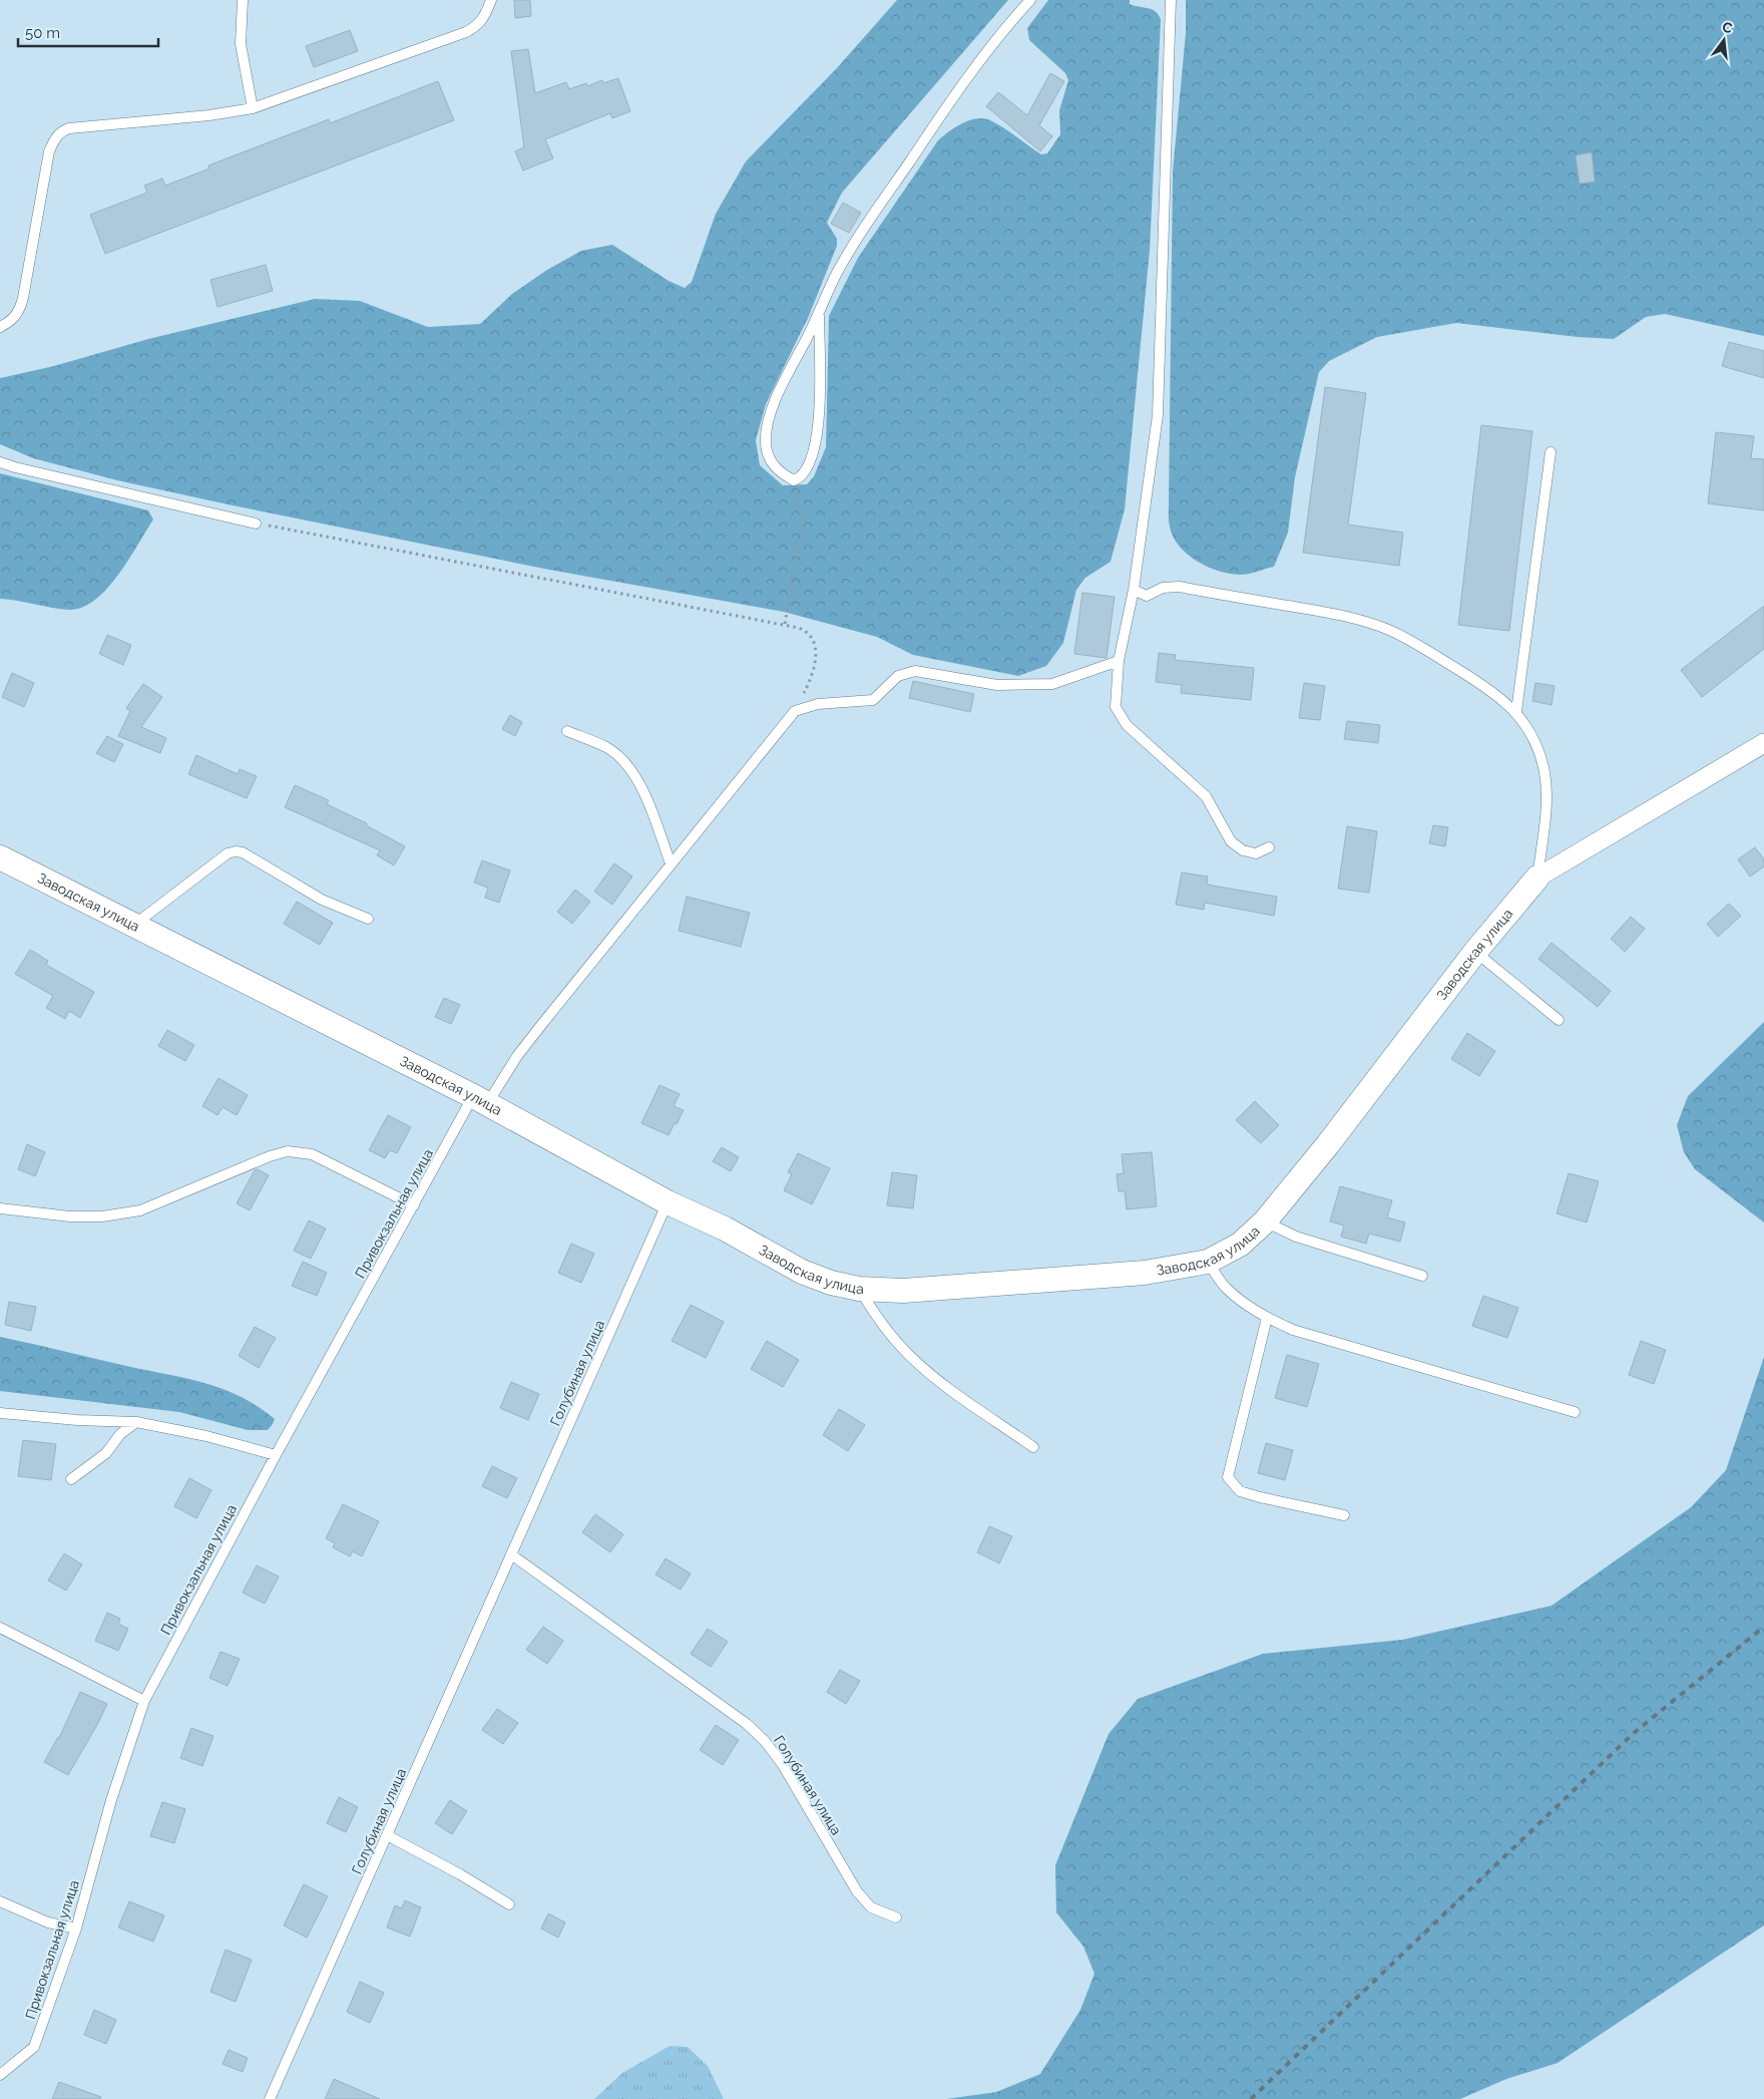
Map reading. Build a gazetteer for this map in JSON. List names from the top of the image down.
{
  "streets": {
    "street": ["Заводская улица"],
    "lane": ["Привокзальная улица", "Голубиная улица"]
  },
  "crossings": [
    ["Заводская улица", "Привокзальная улица"],
    ["Заводская улица", "Голубиная улица"]
  ],
  "scale_bar": "50 m",
  "north": "top"
}
